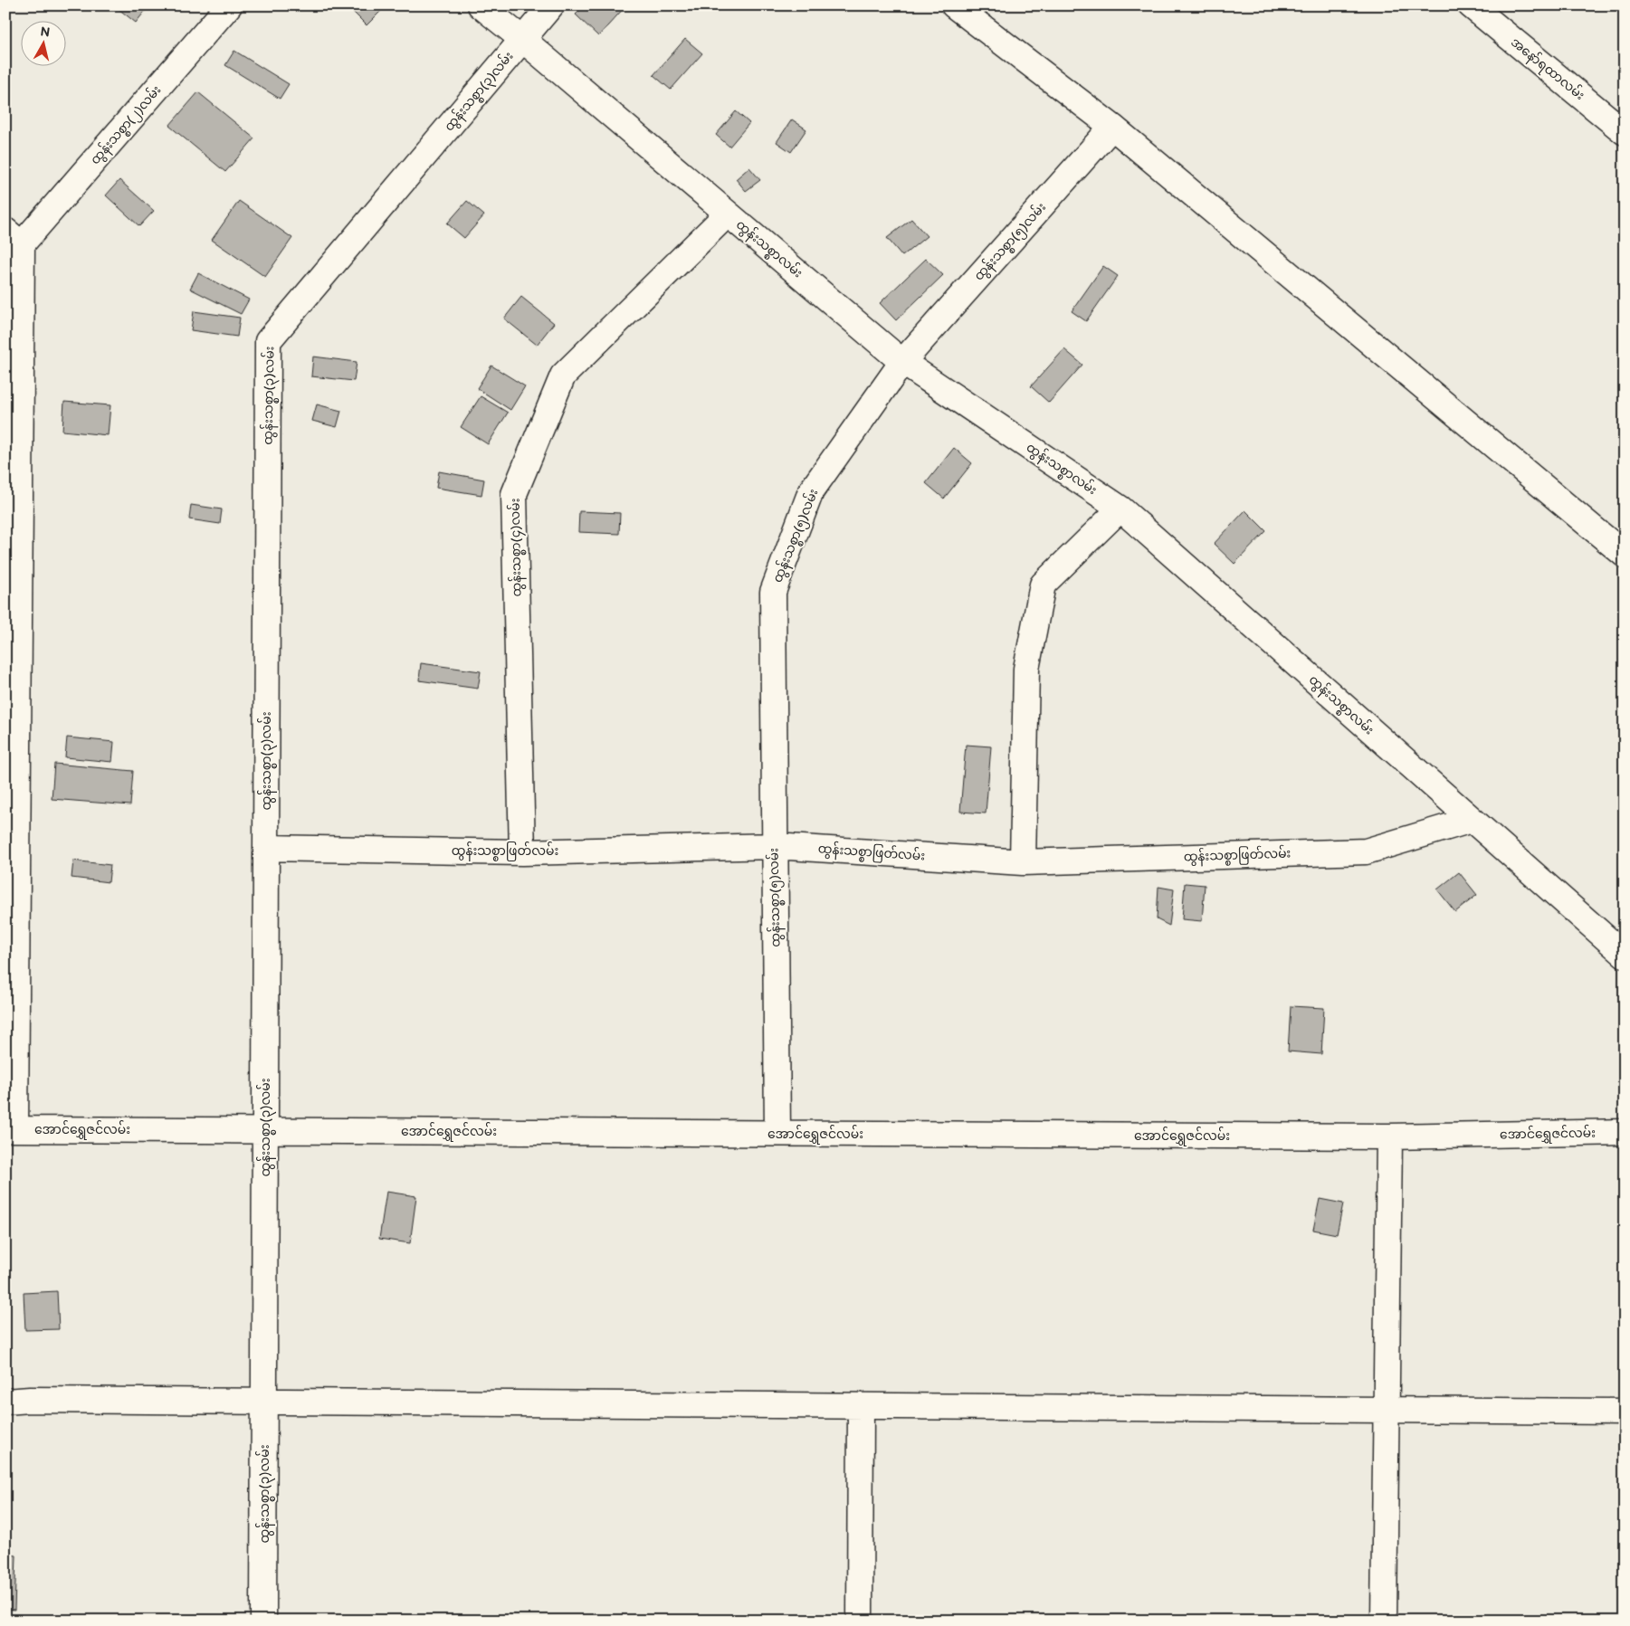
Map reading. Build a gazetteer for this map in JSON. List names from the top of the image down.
{
  "streets": {
    "street": [
      "အနော်ရထာလမ်း",
      "ထွန်းသစ္စာ(၃)လမ်း",
      "ထွန်းသစ္စာ(၂)လမ်း",
      "ထွန်းသစ္စာ(၅)လမ်း",
      "ထွန်းသစ္စာလမ်း",
      "ထွန်းသစ္စာ(၄)လမ်း",
      "ထွန်းသစ္စာဖြတ်လမ်း",
      "အောင်ရွှေဇင်လမ်း"
    ]
  },
  "crossings": [
    ["ထွန်းသစ္စာ(၃)လမ်း", "ထွန်းသစ္စာလမ်း"],
    ["ထွန်းသစ္စာ(၃)လမ်း", "ထွန်းသစ္စာဖြတ်လမ်း"],
    ["ထွန်းသစ္စာ(၃)လမ်း", "အောင်ရွှေဇင်လမ်း"],
    ["ထွန်းသစ္စာ(၅)လမ်း", "ထွန်းသစ္စာလမ်း"],
    ["ထွန်းသစ္စာ(၅)လမ်း", "ထွန်းသစ္စာဖြတ်လမ်း"],
    ["ထွန်းသစ္စာ(၅)လမ်း", "အောင်ရွှေဇင်လမ်း"],
    ["ထွန်းသစ္စာလမ်း", "ထွန်းသစ္စာ(၄)လမ်း"],
    ["ထွန်းသစ္စာလမ်း", "ထွန်းသစ္စာဖြတ်လမ်း"],
    ["ထွန်းသစ္စာ(၄)လမ်း", "ထွန်းသစ္စာဖြတ်လမ်း"]
  ],
  "north": "top"
}
